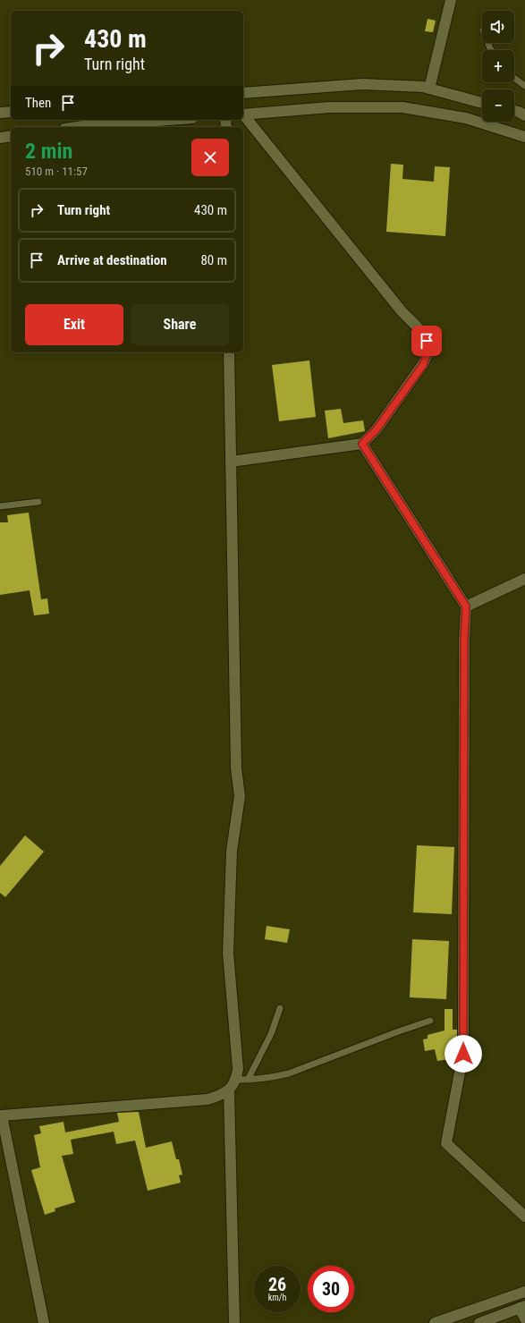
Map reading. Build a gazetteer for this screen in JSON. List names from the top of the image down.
{
  "page": {
    "map_buttons": ["+", "−"],
    "turn": ["430 m", "Turn right"],
    "then": "Then",
    "heading": ["2 min", "510 m · 11:57"],
    "list": [
      {
        "name": "Turn right",
        "value": "430 m"
      },
      {
        "name": "Arrive at destination",
        "value": "80 m"
      }
    ],
    "buttons": ["Exit", "Share"],
    "speed": "26 km/h",
    "limit": "30"
  }
}
